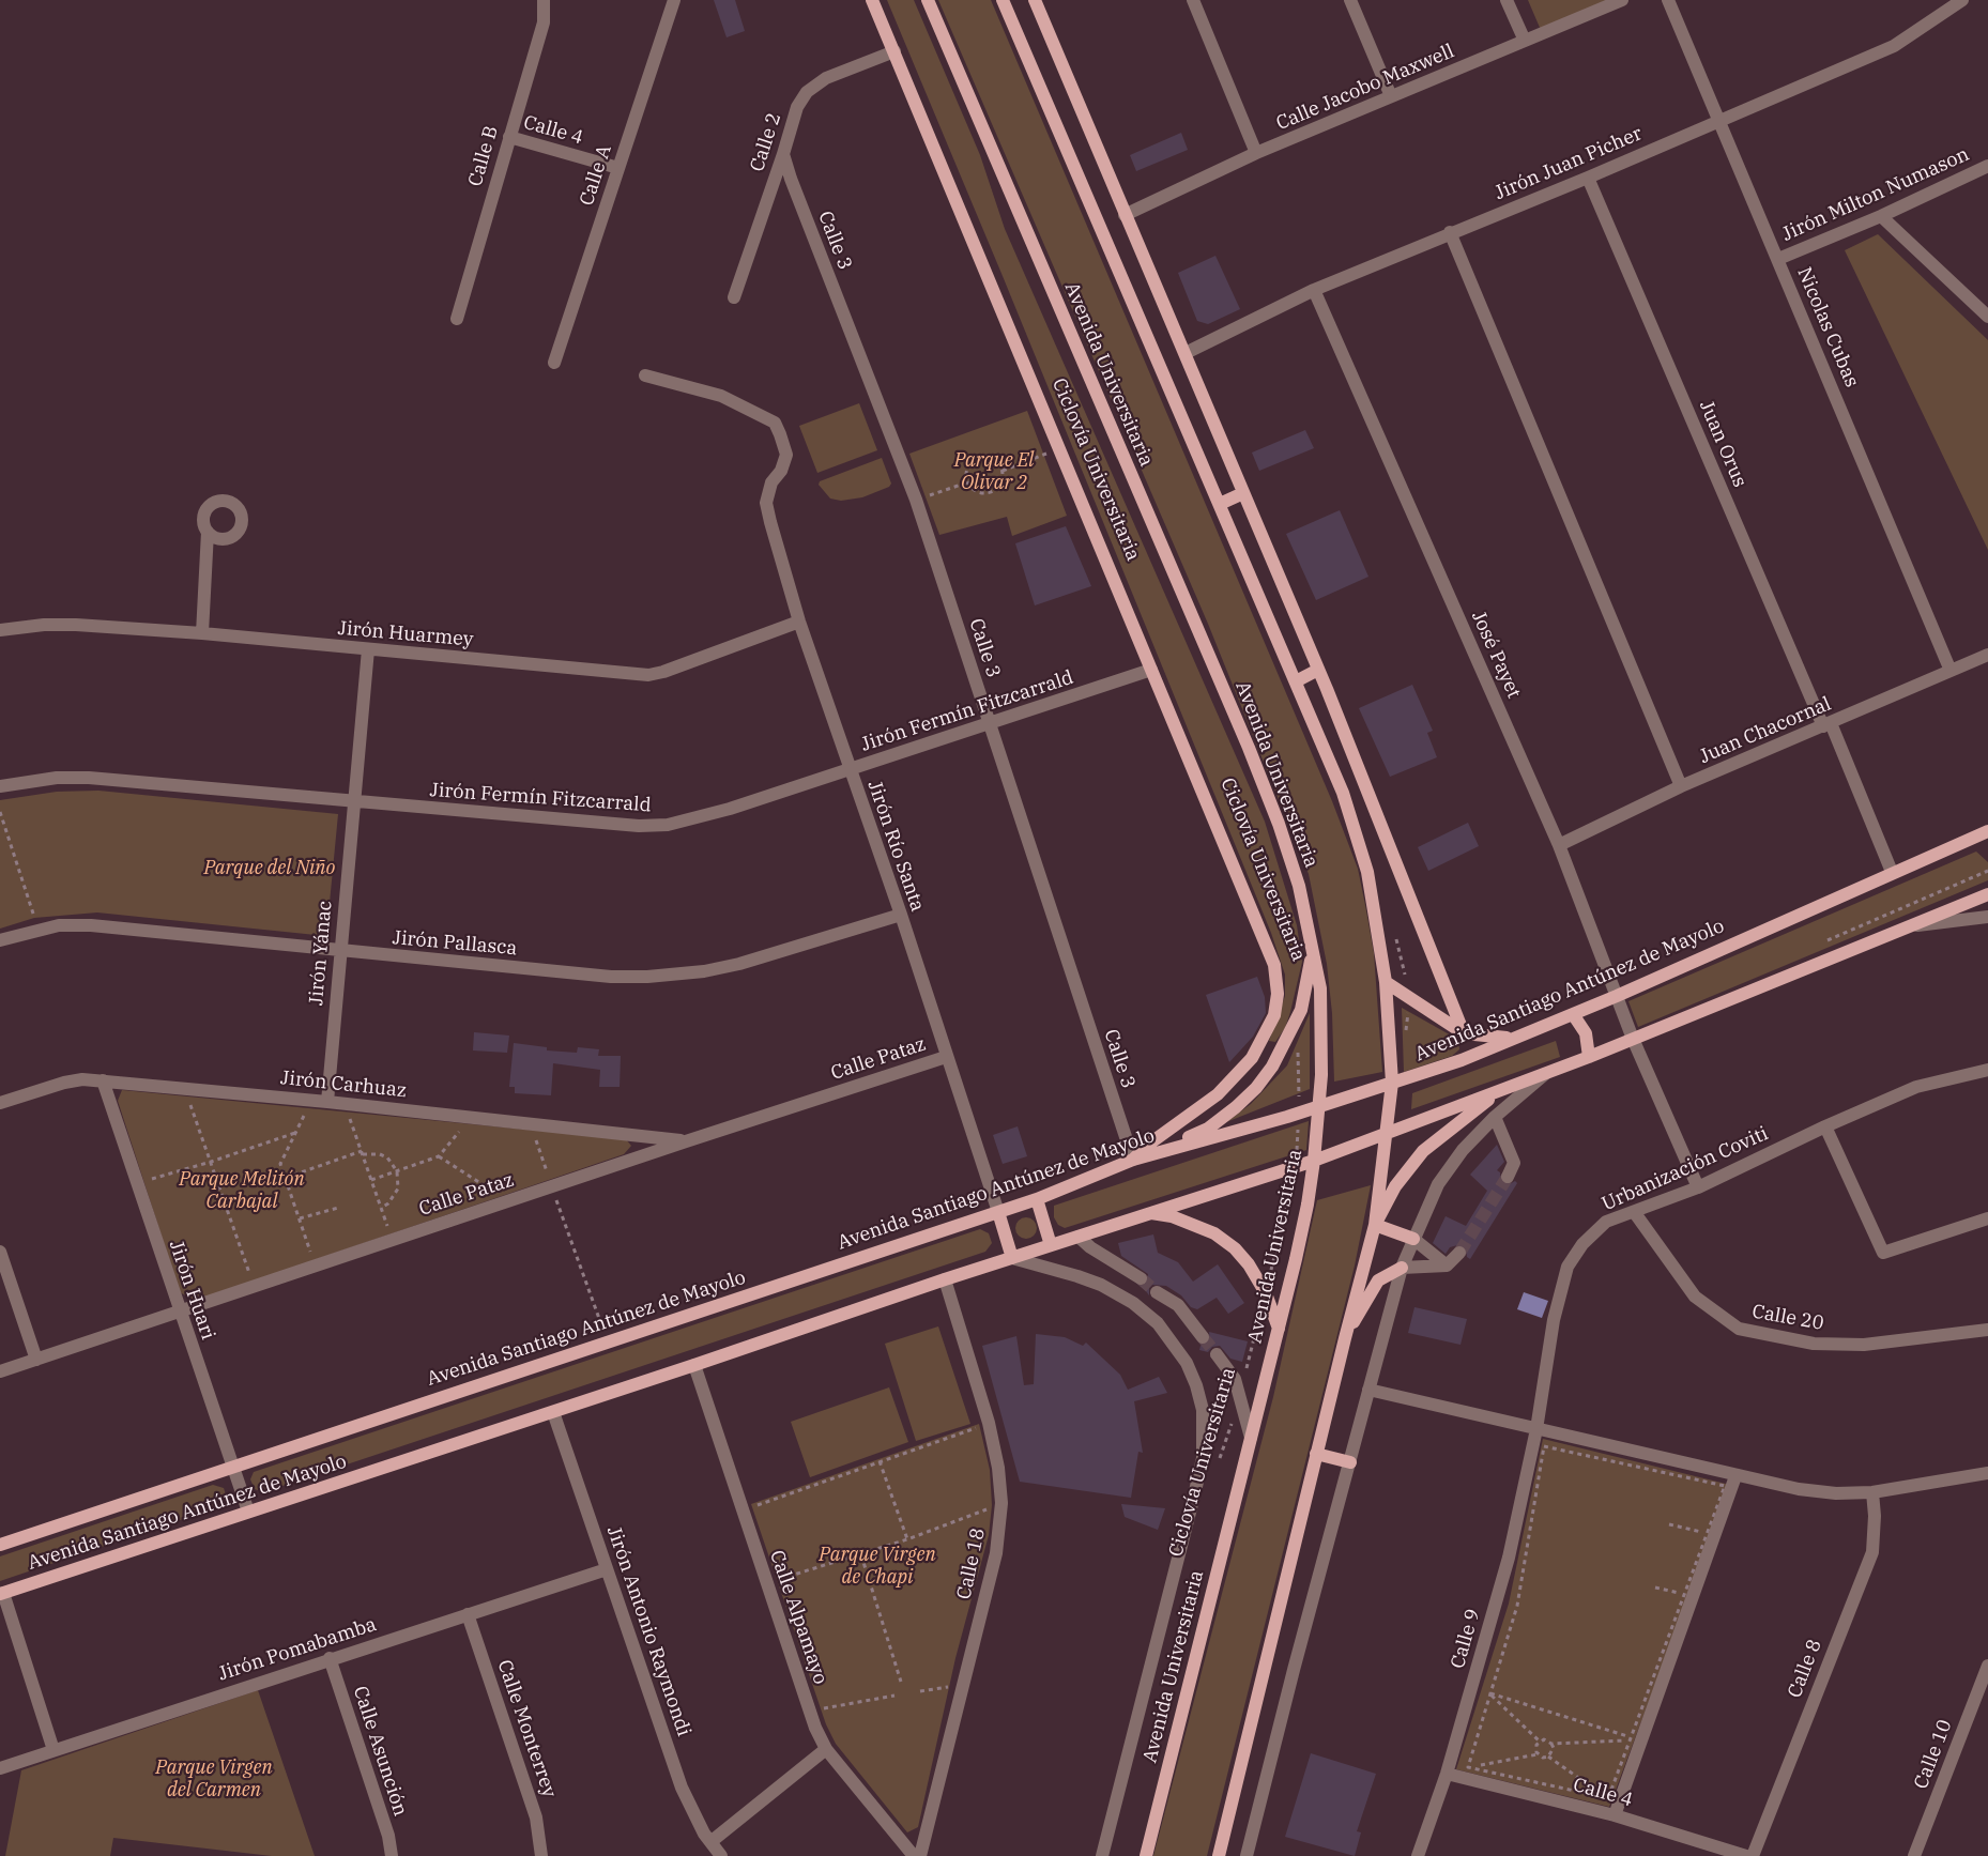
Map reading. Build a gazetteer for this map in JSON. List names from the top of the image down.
{
  "streets": {
    "main road": ["Avenida Universitaria", "Avenida Santiago Antúnez de Mayolo"],
    "street": [
      "Calle Jacobo Maxwell",
      "Calle 4",
      "Calle 2",
      "Calle B",
      "Jirón Juan Picher",
      "Calle A",
      "Jirón Milton Numason",
      "Calle 3",
      "Nicolas Cubas",
      "Juan Orus",
      "Jirón Huarmey",
      "José Payet",
      "Jirón Fermín Fitzcarrald",
      "Juan Chacornal",
      "Jirón Río Santa",
      "Jirón Pallasca",
      "Jirón Yánac",
      "Calle Pataz",
      "Jirón Carhuaz",
      "Urbanización Coviti",
      "Jirón Huari",
      "Calle 20",
      "Calle 18",
      "Calle Alpamayo",
      "Jirón Antonio Raymondi",
      "Calle 9",
      "Jirón Pomabamba",
      "Calle 8",
      "Calle Monterrey",
      "Calle Asunción",
      "Calle 10"
    ],
    "path": ["Ciclovía Universitaria"]
  },
  "crossings": [
    ["Calle 4", "Calle B"],
    ["Calle 4", "Calle A"],
    ["Calle 4", "Calle 9"],
    ["Calle 2", "Calle 3"],
    ["Jirón Juan Picher", "Nicolas Cubas"],
    ["Jirón Juan Picher", "Juan Orus"],
    ["Jirón Juan Picher", "José Payet"],
    ["Jirón Milton Numason", "Nicolas Cubas"],
    ["Calle 3", "Jirón Fermín Fitzcarrald"],
    ["Calle 3", "Avenida Santiago Antúnez de Mayolo"],
    ["Nicolas Cubas", "Juan Chacornal"],
    ["Avenida Universitaria", "Avenida Santiago Antúnez de Mayolo"],
    ["Juan Orus", "Juan Chacornal"],
    ["Juan Orus", "Avenida Santiago Antúnez de Mayolo"],
    ["Jirón Huarmey", "Jirón Río Santa"],
    ["Jirón Huarmey", "Jirón Yánac"],
    ["José Payet", "Juan Chacornal"],
    ["José Payet", "Avenida Santiago Antúnez de Mayolo"],
    ["José Payet", "Urbanización Coviti"],
    ["Jirón Fermín Fitzcarrald", "Jirón Río Santa"],
    ["Jirón Fermín Fitzcarrald", "Jirón Yánac"],
    ["Jirón Río Santa", "Jirón Pallasca"],
    ["Jirón Río Santa", "Avenida Santiago Antúnez de Mayolo"],
    ["Jirón Río Santa", "Calle Pataz"],
    ["Jirón Pallasca", "Jirón Yánac"],
    ["Jirón Yánac", "Jirón Carhuaz"],
    ["Avenida Santiago Antúnez de Mayolo", "Jirón Huari"],
    ["Avenida Santiago Antúnez de Mayolo", "Calle 18"],
    ["Avenida Santiago Antúnez de Mayolo", "Calle Alpamayo"],
    ["Avenida Santiago Antúnez de Mayolo", "Jirón Antonio Raymondi"],
    ["Calle Pataz", "Jirón Carhuaz"],
    ["Calle Pataz", "Jirón Huari"],
    ["Jirón Carhuaz", "Jirón Huari"],
    ["Urbanización Coviti", "Calle 20"],
    ["Urbanización Coviti", "Calle 9"],
    ["Jirón Antonio Raymondi", "Jirón Pomabamba"],
    ["Jirón Pomabamba", "Calle Monterrey"],
    ["Jirón Pomabamba", "Calle Asunción"]
  ],
  "parks": [
    "Parque El Olivar 2",
    "Parque del Niño",
    "Parque Melitón Carbajal",
    "Parque Virgen de Chapi",
    "Parque Virgen del Carmen"
  ]
}
